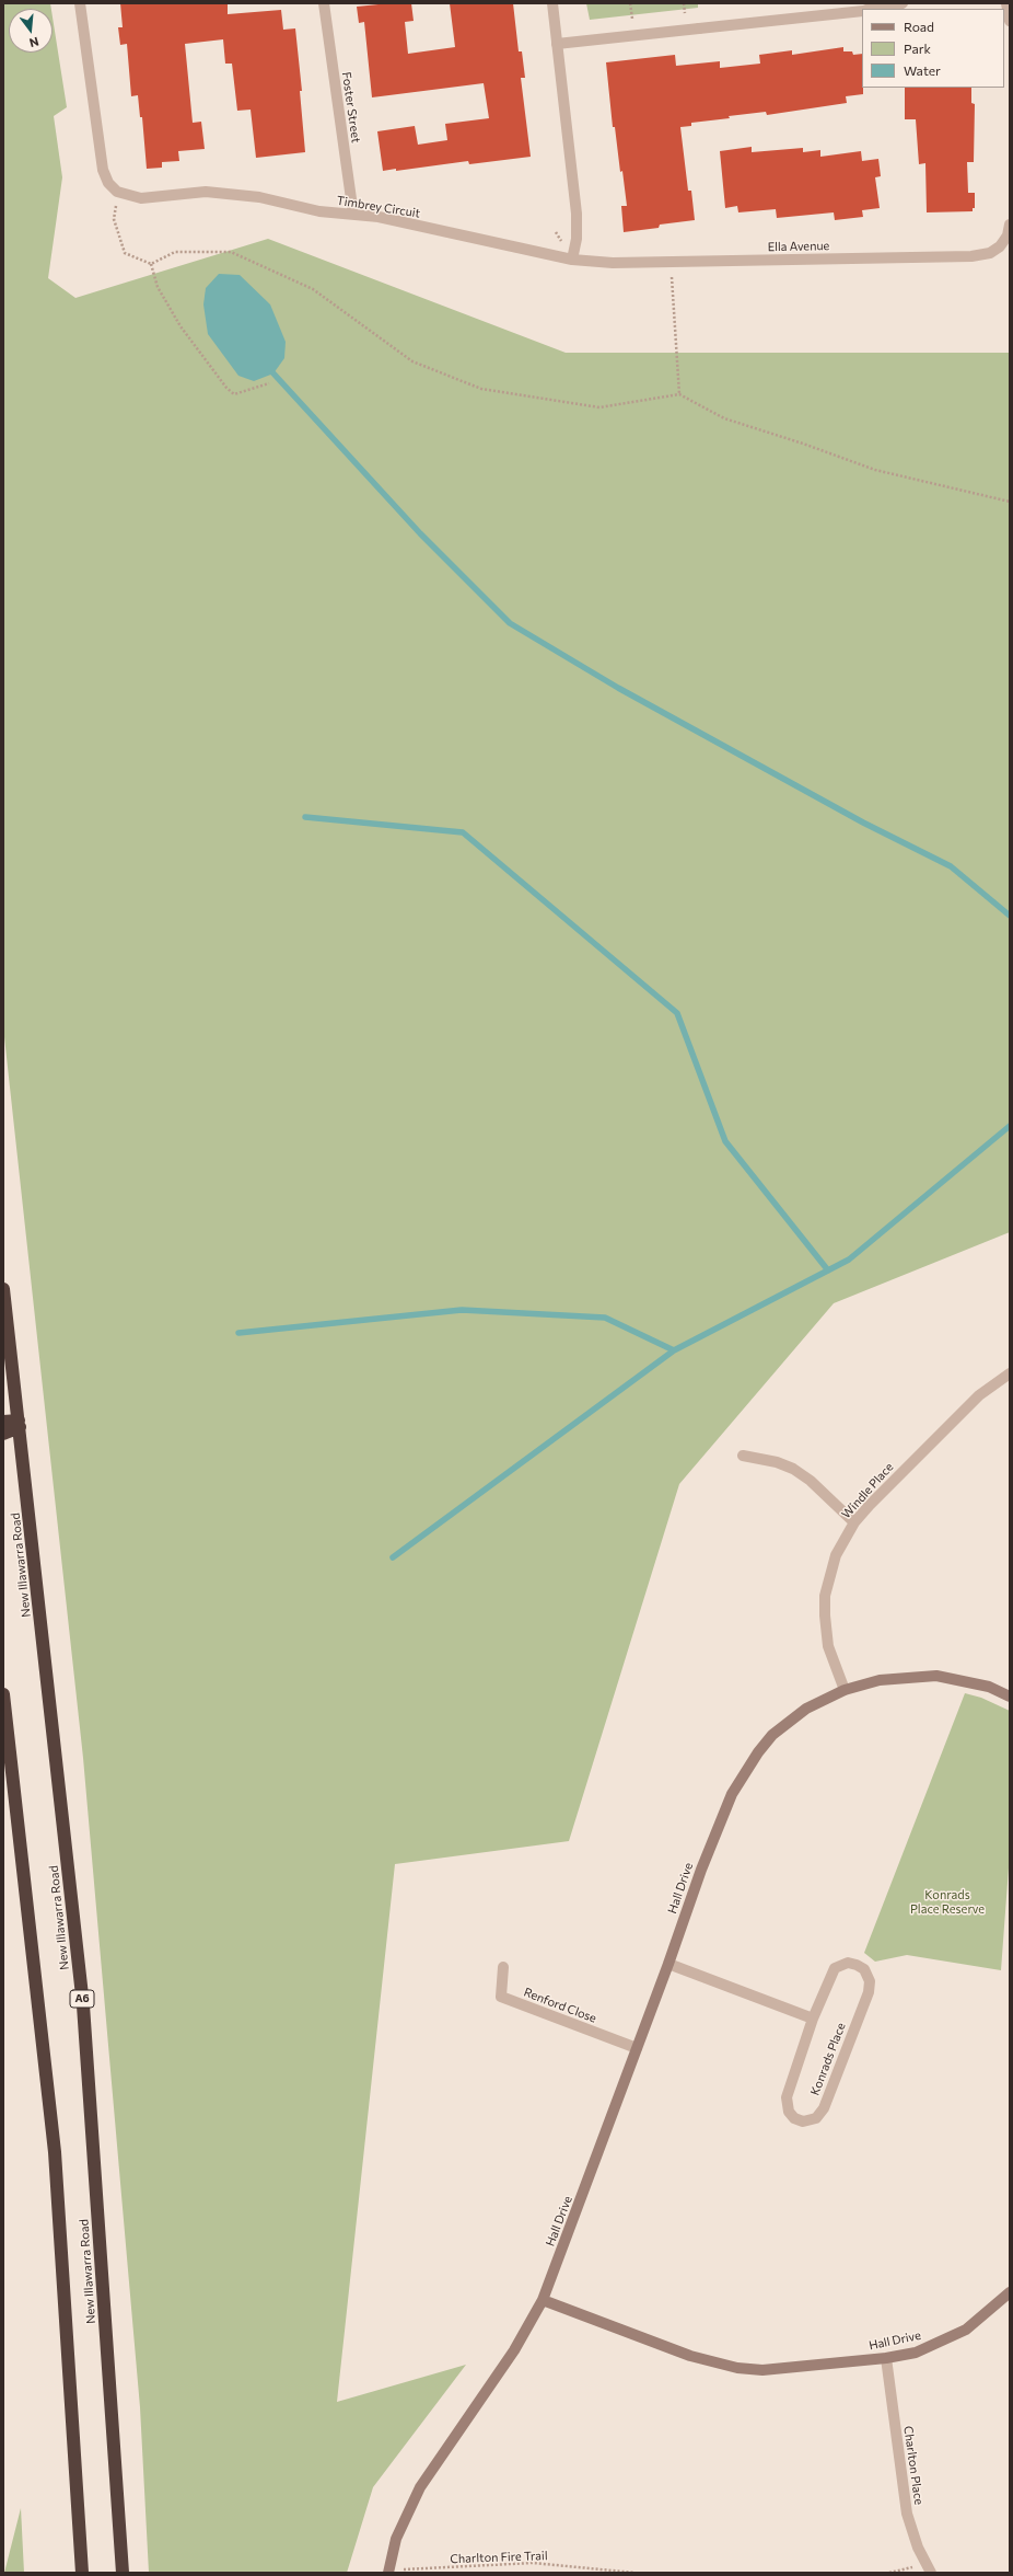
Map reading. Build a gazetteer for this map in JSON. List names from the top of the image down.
{
  "streets": {
    "highway": ["New Illawarra Road", "A6"],
    "street": [
      "Foster Street",
      "Timbrey Circuit",
      "Ella Avenue",
      "Windle Place",
      "Hall Drive",
      "Renford Close",
      "Konrads Place",
      "Charlton Place"
    ],
    "path": ["Charlton Fire Trail"]
  },
  "crossings": [
    ["Foster Street", "Timbrey Circuit"],
    ["Timbrey Circuit", "Ella Avenue"],
    ["Windle Place", "Hall Drive"],
    ["Hall Drive", "Renford Close"],
    ["Hall Drive", "Charlton Place"],
    ["Hall Drive", "Charlton Fire Trail"]
  ],
  "parks": ["Konrads Place Reserve"],
  "legend": ["Road", "Park", "Water"],
  "north": "bottom"
}
